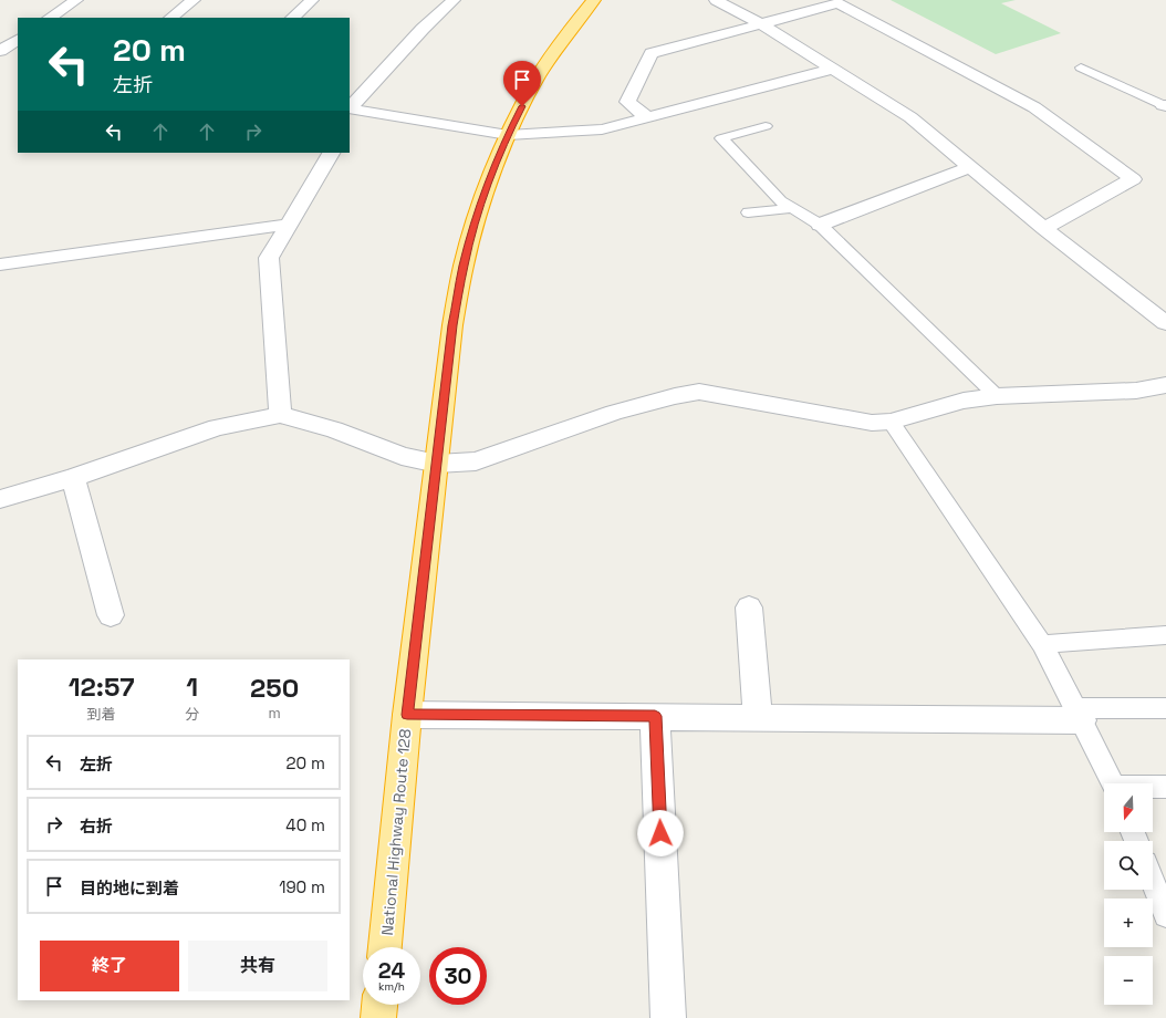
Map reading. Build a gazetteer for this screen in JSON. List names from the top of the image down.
{
  "streets": {
    "highway": ["National Highway Route 128"]
  },
  "north": "bottom",
  "page": {
    "turn": ["20 m", "左折"],
    "eta": [
      "12:57",
      "到着",
      "1",
      "分",
      "250",
      "m"
    ],
    "list": [
      {
        "name": "左折",
        "value": "20 m"
      },
      {
        "name": "右折",
        "value": "40 m"
      },
      {
        "name": "目的地に到着",
        "value": "190 m"
      }
    ],
    "map_buttons": ["+", "−"],
    "buttons": ["終了", "共有"],
    "speed": "24 km/h",
    "limit": "30"
  }
}
